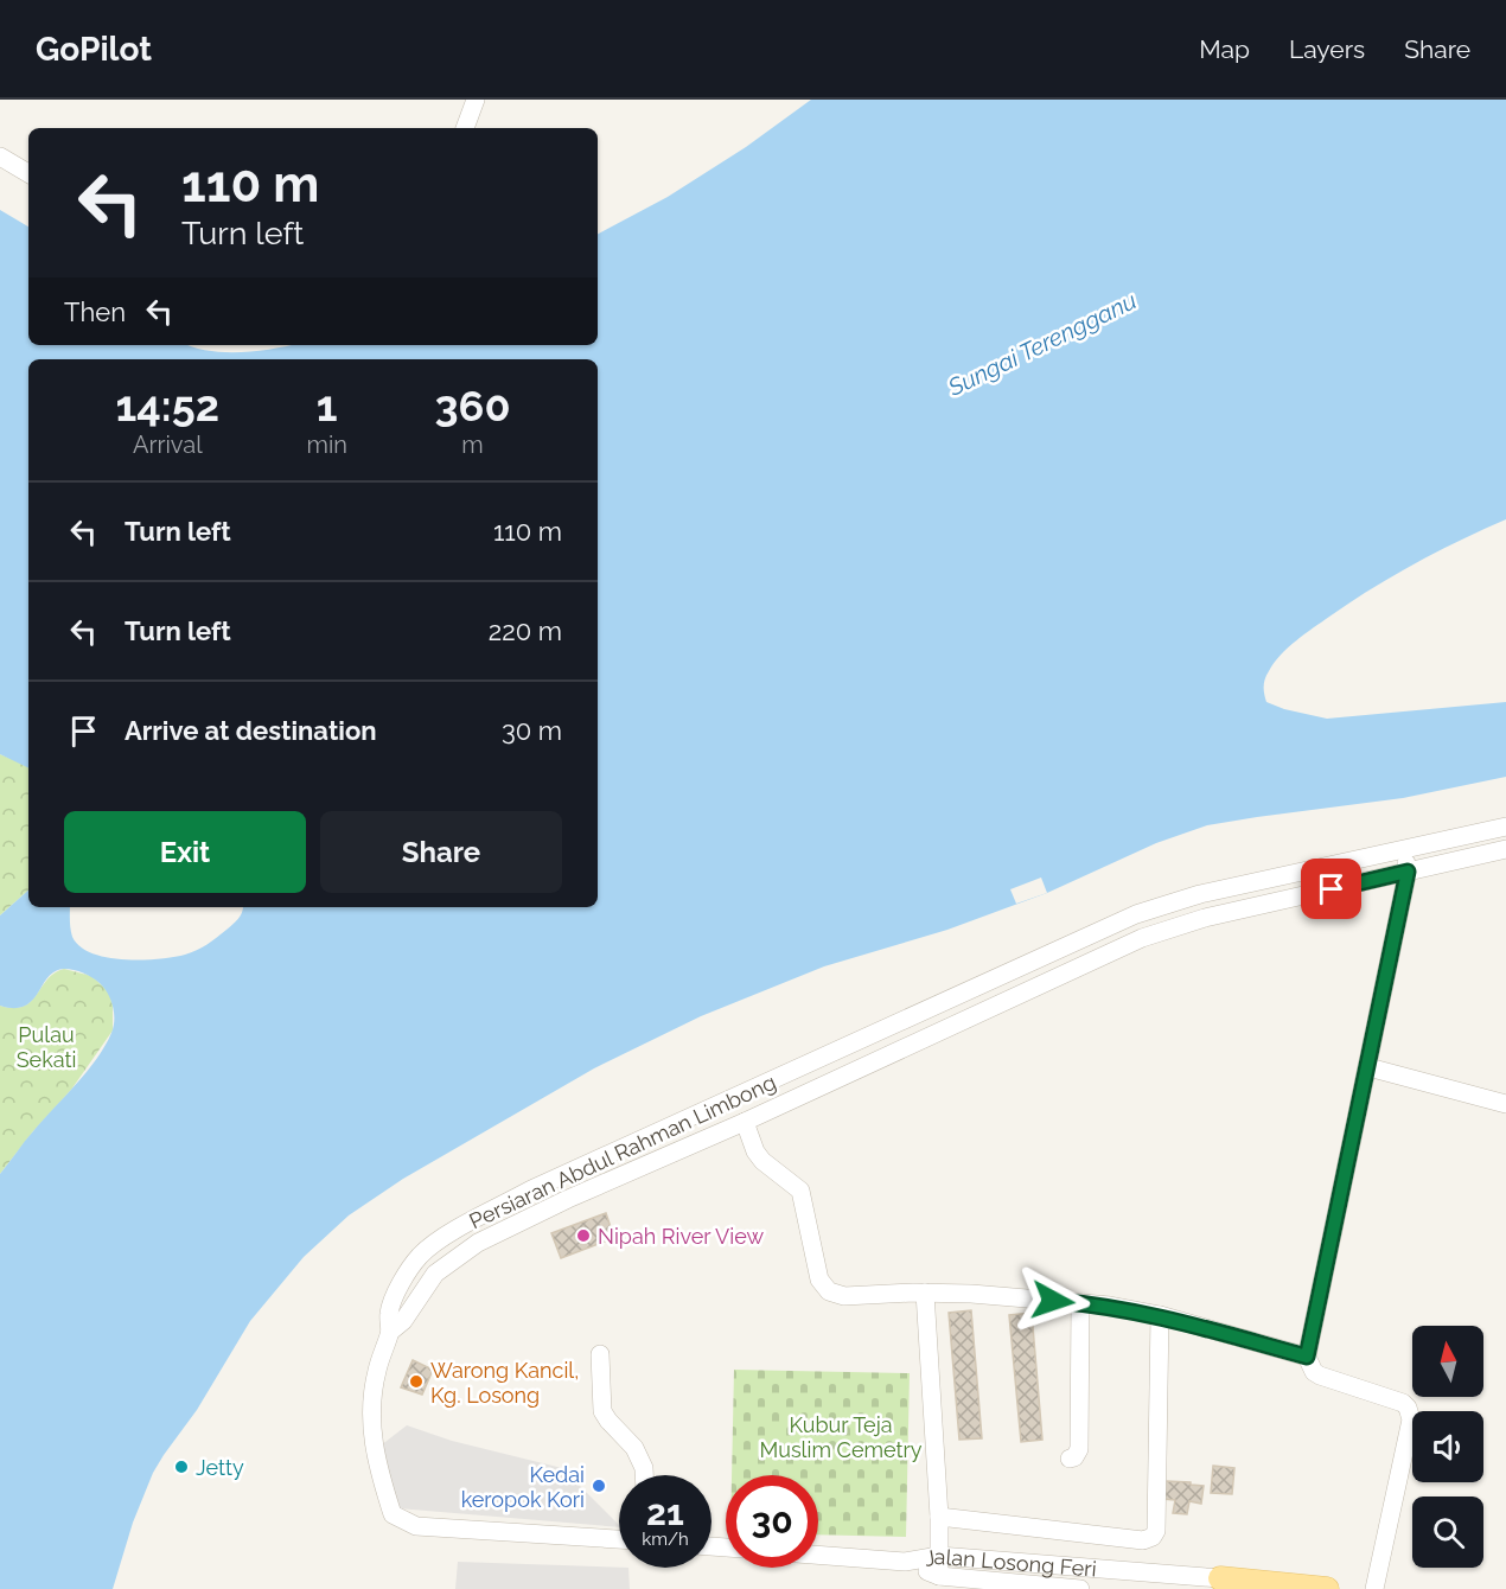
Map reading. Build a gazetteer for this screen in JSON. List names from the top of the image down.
{
  "streets": {
    "main road": ["Jalan Losong Feri"],
    "street": ["Persiaran Abdul Rahman Limbong"]
  },
  "water": ["Sungai Terengganu"],
  "parks": ["Pulau Sekati", "Kubur Teja Muslim Cemetry"],
  "places": [
    "Nipah River View",
    "Warong Kancil, Kg. Losong",
    "Jetty",
    "Kedai keropok Kori"
  ],
  "north": "top",
  "page": {
    "header": "GoPilot",
    "nav": ["Map", "Layers", "Share"],
    "turn": ["110 m", "Turn left"],
    "then": "Then",
    "eta": [
      "14:52",
      "Arrival",
      "1",
      "min",
      "360",
      "m"
    ],
    "list": [
      {
        "name": "Turn left",
        "value": "110 m"
      },
      {
        "name": "Turn left",
        "value": "220 m"
      },
      {
        "name": "Arrive at destination",
        "value": "30 m"
      }
    ],
    "buttons": ["Exit", "Share"],
    "speed": "21 km/h",
    "limit": "30"
  }
}
